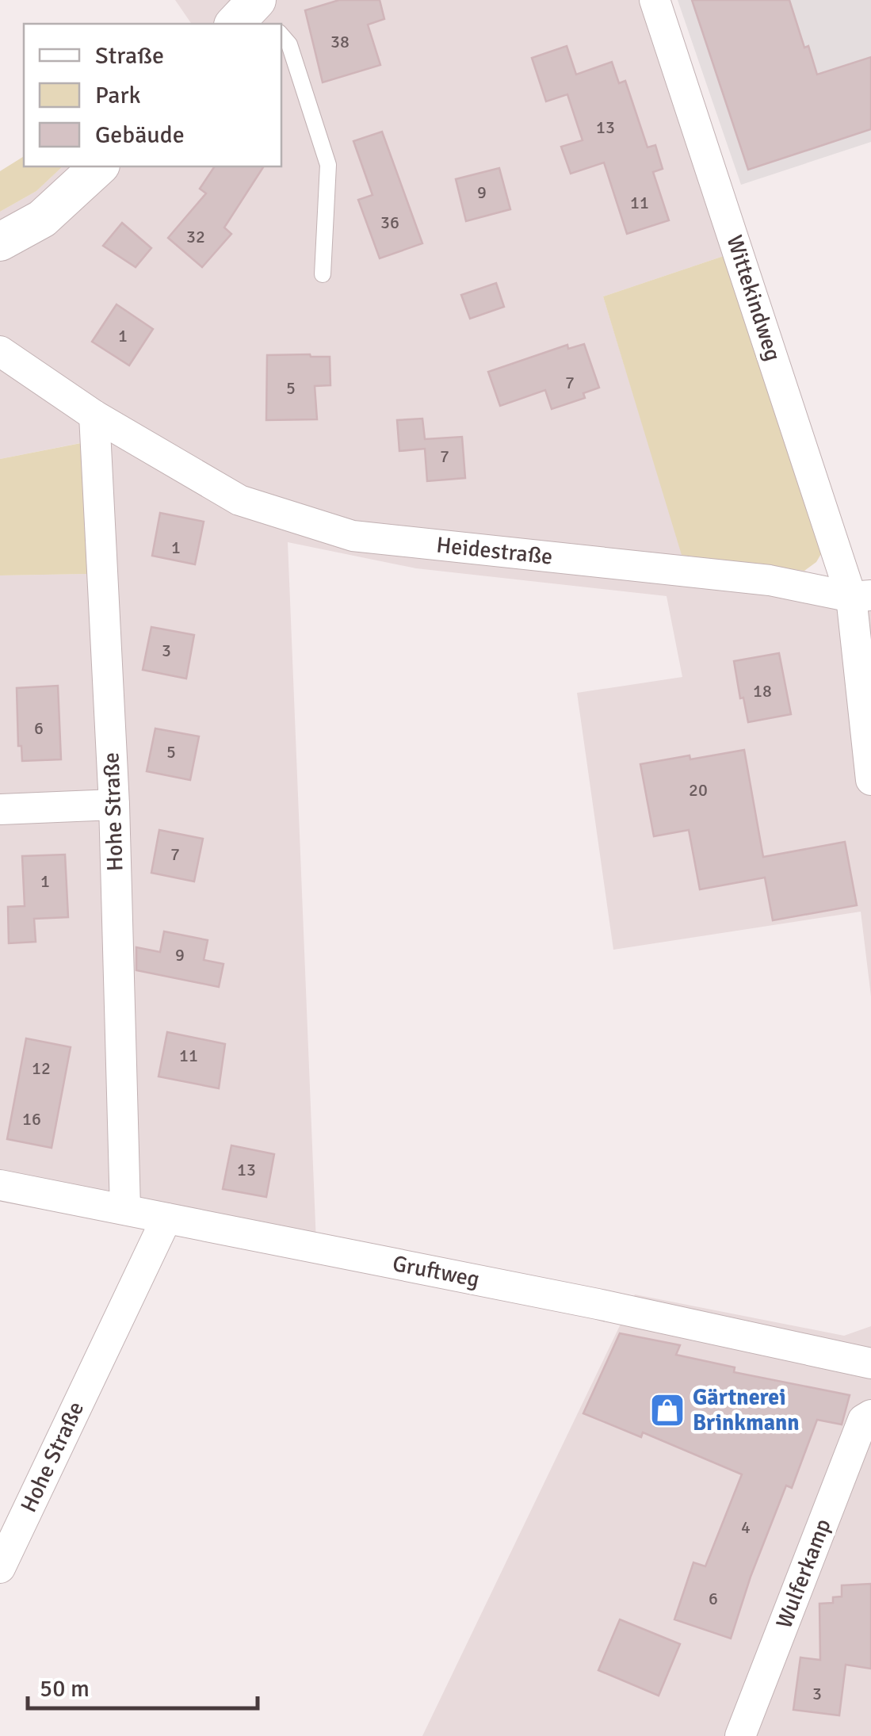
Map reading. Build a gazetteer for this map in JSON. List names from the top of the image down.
{
  "streets": {
    "street": [
      "Wittekindweg",
      "Heidestraße",
      "Hohe Straße",
      "Gruftweg",
      "Wulferkamp"
    ]
  },
  "crossings": [
    ["Wittekindweg", "Heidestraße"],
    ["Heidestraße", "Hohe Straße"],
    ["Hohe Straße", "Gruftweg"]
  ],
  "places": {
    "shop": ["Gärtnerei Brinkmann"]
  },
  "house_numbers": [
    "38",
    "13",
    "9",
    "11",
    "36",
    "32",
    "1",
    "7",
    "5",
    "7",
    "1",
    "3",
    "18",
    "6",
    "5",
    "20",
    "7",
    "1",
    "9",
    "11",
    "12",
    "16",
    "13",
    "4",
    "6",
    "3"
  ],
  "legend": ["Straße", "Park", "Gebäude"],
  "scale_bar": "50 m"
}
